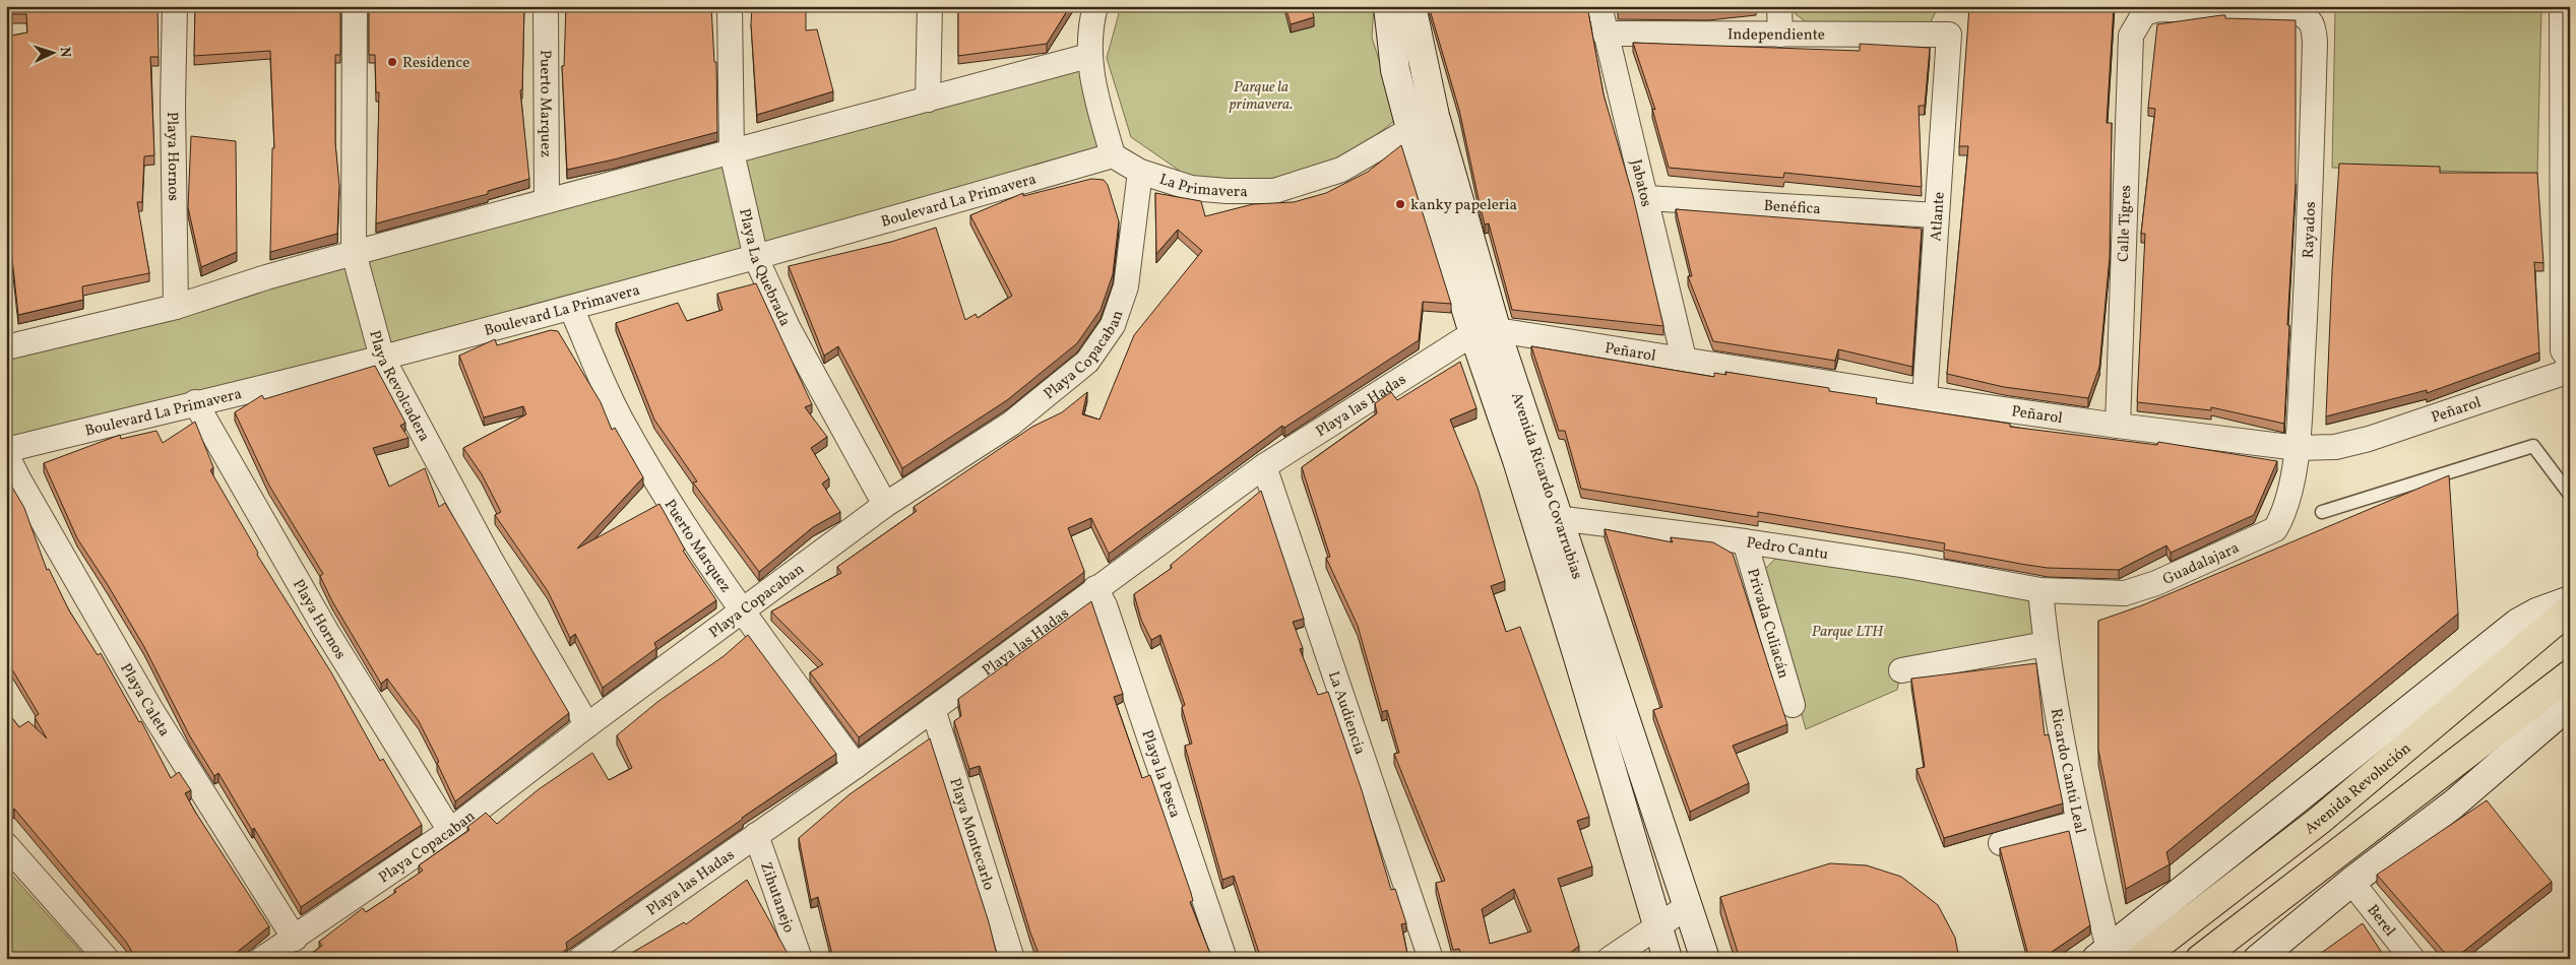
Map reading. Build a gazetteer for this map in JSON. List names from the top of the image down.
{
  "streets": {
    "main road": ["Avenida Revolución"],
    "street": [
      "Independiente",
      "Puerto Marquez",
      "Playa Hornos",
      "Jabatos",
      "La Primavera",
      "Boulevard La Primavera",
      "Benéfica",
      "Atlante",
      "Calle Tigres",
      "Rayados",
      "Playa La Quebrada",
      "Peñarol",
      "Playa Copacaban",
      "Playa Revolcadera",
      "Playa las Hadas",
      "Avenida Ricardo Covarrubias",
      "Pedro Cantu",
      "Guadalajara",
      "Privada Culiacán",
      "Playa Caleta",
      "La Audiencia",
      "Ricardo Cantú Leal",
      "Playa la Pesca",
      "Playa Montecarlo",
      "Zihutanejo",
      "Berel"
    ]
  },
  "crossings": [
    ["Independiente", "Jabatos"],
    ["Independiente", "Atlante"],
    ["Puerto Marquez", "Boulevard La Primavera"],
    ["Puerto Marquez", "Playa Copacaban"],
    ["Puerto Marquez", "Playa las Hadas"],
    ["Playa Hornos", "Boulevard La Primavera"],
    ["Playa Hornos", "Playa Copacaban"],
    ["Jabatos", "Benéfica"],
    ["Jabatos", "Peñarol"],
    ["La Primavera", "Boulevard La Primavera"],
    ["La Primavera", "Playa Copacaban"],
    ["La Primavera", "Avenida Ricardo Covarrubias"],
    ["Boulevard La Primavera", "Playa La Quebrada"],
    ["Boulevard La Primavera", "Playa Revolcadera"],
    ["Benéfica", "Atlante"],
    ["Atlante", "Peñarol"],
    ["Calle Tigres", "Rayados"],
    ["Calle Tigres", "Peñarol"],
    ["Rayados", "Peñarol"],
    ["Rayados", "Guadalajara"],
    ["Playa La Quebrada", "Playa Copacaban"],
    ["Peñarol", "Playa las Hadas"],
    ["Peñarol", "Avenida Ricardo Covarrubias"],
    ["Peñarol", "Guadalajara"],
    ["Playa Copacaban", "Playa Revolcadera"],
    ["Playa Copacaban", "Playa Caleta"],
    ["Playa las Hadas", "Avenida Ricardo Covarrubias"],
    ["Playa las Hadas", "La Audiencia"],
    ["Playa las Hadas", "Playa la Pesca"],
    ["Playa las Hadas", "Playa Montecarlo"],
    ["Playa las Hadas", "Zihutanejo"],
    ["Avenida Ricardo Covarrubias", "Pedro Cantu"],
    ["Pedro Cantu", "Guadalajara"],
    ["Pedro Cantu", "Privada Culiacán"],
    ["Pedro Cantu", "Ricardo Cantú Leal"],
    ["Guadalajara", "Ricardo Cantú Leal"]
  ],
  "parks": ["Parque la primavera.", "Parque LTH"],
  "places": ["Residence", "kanky papeleria"],
  "north": "right"
}
